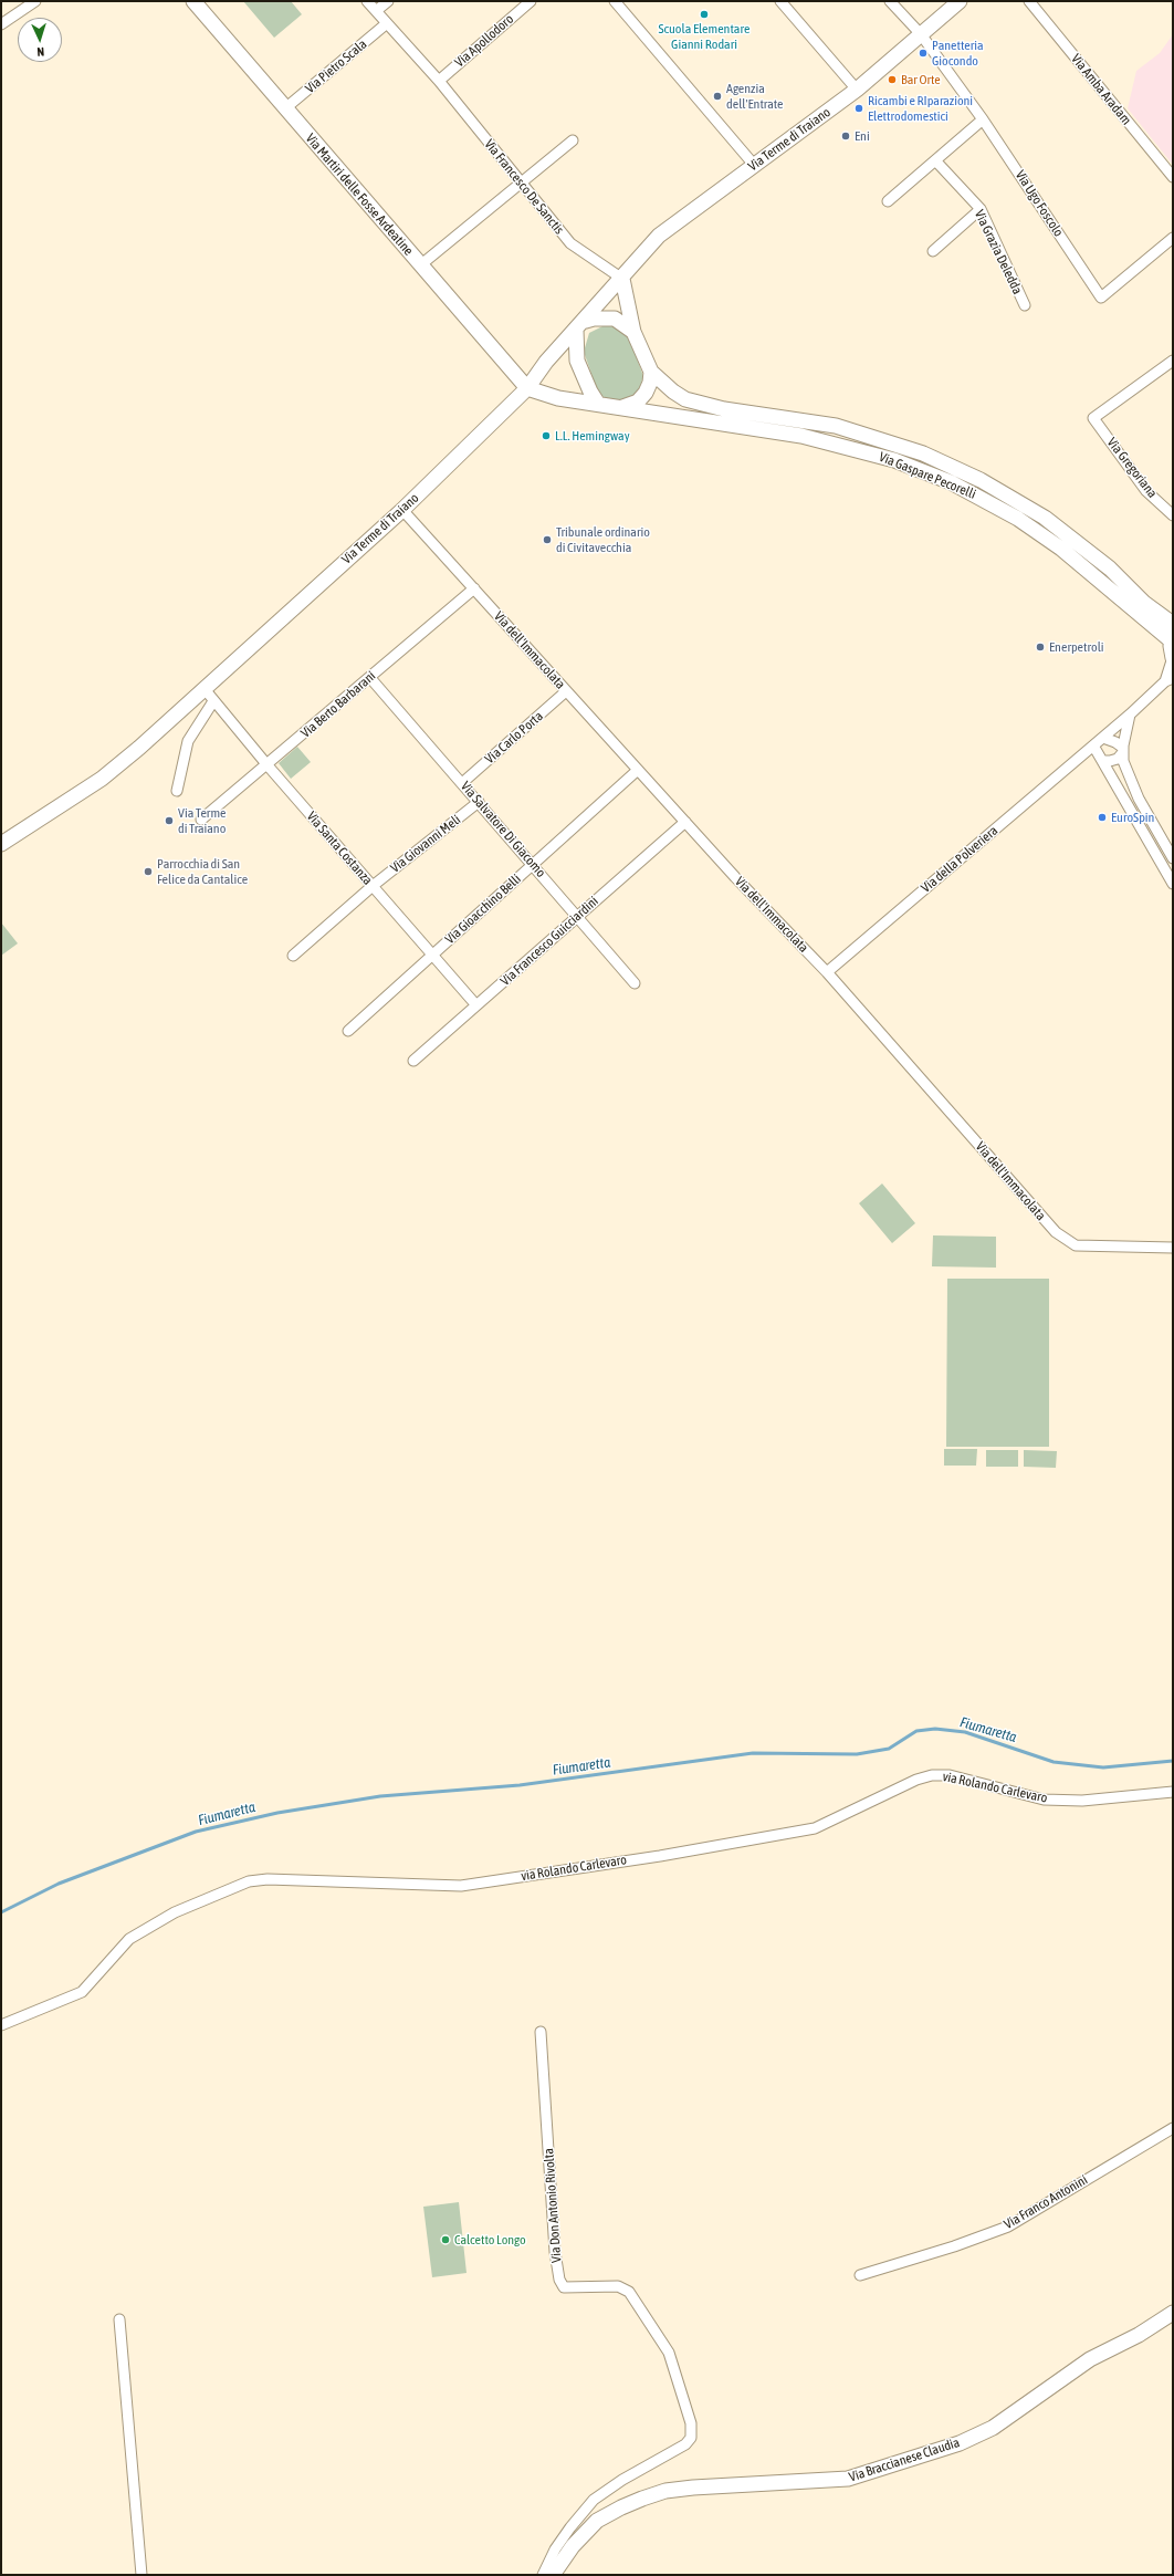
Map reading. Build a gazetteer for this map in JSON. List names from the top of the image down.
{
  "streets": {
    "street": [
      "Via Apollodoro",
      "Via Pietro Scala",
      "Via Amba Aradam",
      "Via Terme di Traiano",
      "Via Francesco De Sanctis",
      "Via Martiri delle Fosse Ardeatine",
      "Via Ugo Foscolo",
      "Via Grazia Deledda",
      "Via Gregoriana",
      "Via Gaspare Pecorelli",
      "Via dell'Immacolata",
      "Via Berto Barbarani",
      "Via Carlo Porta",
      "Via Salvatore Di Giacomo",
      "Via Giovanni Meli",
      "Via Santa Costanza",
      "Via della Polveriera",
      "Via Gioacchino Belli",
      "Via Francesco Guicciardini",
      "via Rolando Carlevaro",
      "Via Franco Antonini",
      "Via Don Antonio Rivolta",
      "Via Braccianese Claudia"
    ]
  },
  "crossings": [
    ["Via Apollodoro", "Via Francesco De Sanctis"],
    ["Via Pietro Scala", "Via Francesco De Sanctis"],
    ["Via Pietro Scala", "Via Martiri delle Fosse Ardeatine"],
    ["Via Terme di Traiano", "Via Francesco De Sanctis"],
    ["Via Terme di Traiano", "Via Martiri delle Fosse Ardeatine"],
    ["Via Terme di Traiano", "Via Ugo Foscolo"],
    ["Via Terme di Traiano", "Via Gaspare Pecorelli"],
    ["Via Terme di Traiano", "Via dell'Immacolata"],
    ["Via Terme di Traiano", "Via Santa Costanza"],
    ["Via dell'Immacolata", "Via Berto Barbarani"],
    ["Via dell'Immacolata", "Via Carlo Porta"],
    ["Via dell'Immacolata", "Via della Polveriera"],
    ["Via dell'Immacolata", "Via Gioacchino Belli"],
    ["Via dell'Immacolata", "Via Francesco Guicciardini"],
    ["Via Berto Barbarani", "Via Salvatore Di Giacomo"],
    ["Via Berto Barbarani", "Via Santa Costanza"],
    ["Via Carlo Porta", "Via Salvatore Di Giacomo"],
    ["Via Salvatore Di Giacomo", "Via Giovanni Meli"],
    ["Via Salvatore Di Giacomo", "Via Gioacchino Belli"],
    ["Via Salvatore Di Giacomo", "Via Francesco Guicciardini"],
    ["Via Giovanni Meli", "Via Santa Costanza"],
    ["Via Santa Costanza", "Via Gioacchino Belli"],
    ["Via Santa Costanza", "Via Francesco Guicciardini"]
  ],
  "water": ["Fiumaretta"],
  "places": [
    "Scuola Elementare Gianni Rodari",
    "Panetteria Giocondo",
    "Bar Orte",
    "Agenzia dell'Entrate",
    "Ricambi e RIparazioni Elettrodomestici",
    "Eni",
    "L.L. Hemingway",
    "Tribunale ordinario di Civitavecchia",
    "Enerpetroli",
    "EuroSpin",
    "Via Terme di Traiano",
    "Parrocchia di San Felice da Cantalice",
    "Calcetto Longo"
  ],
  "north": "bottom"
}
